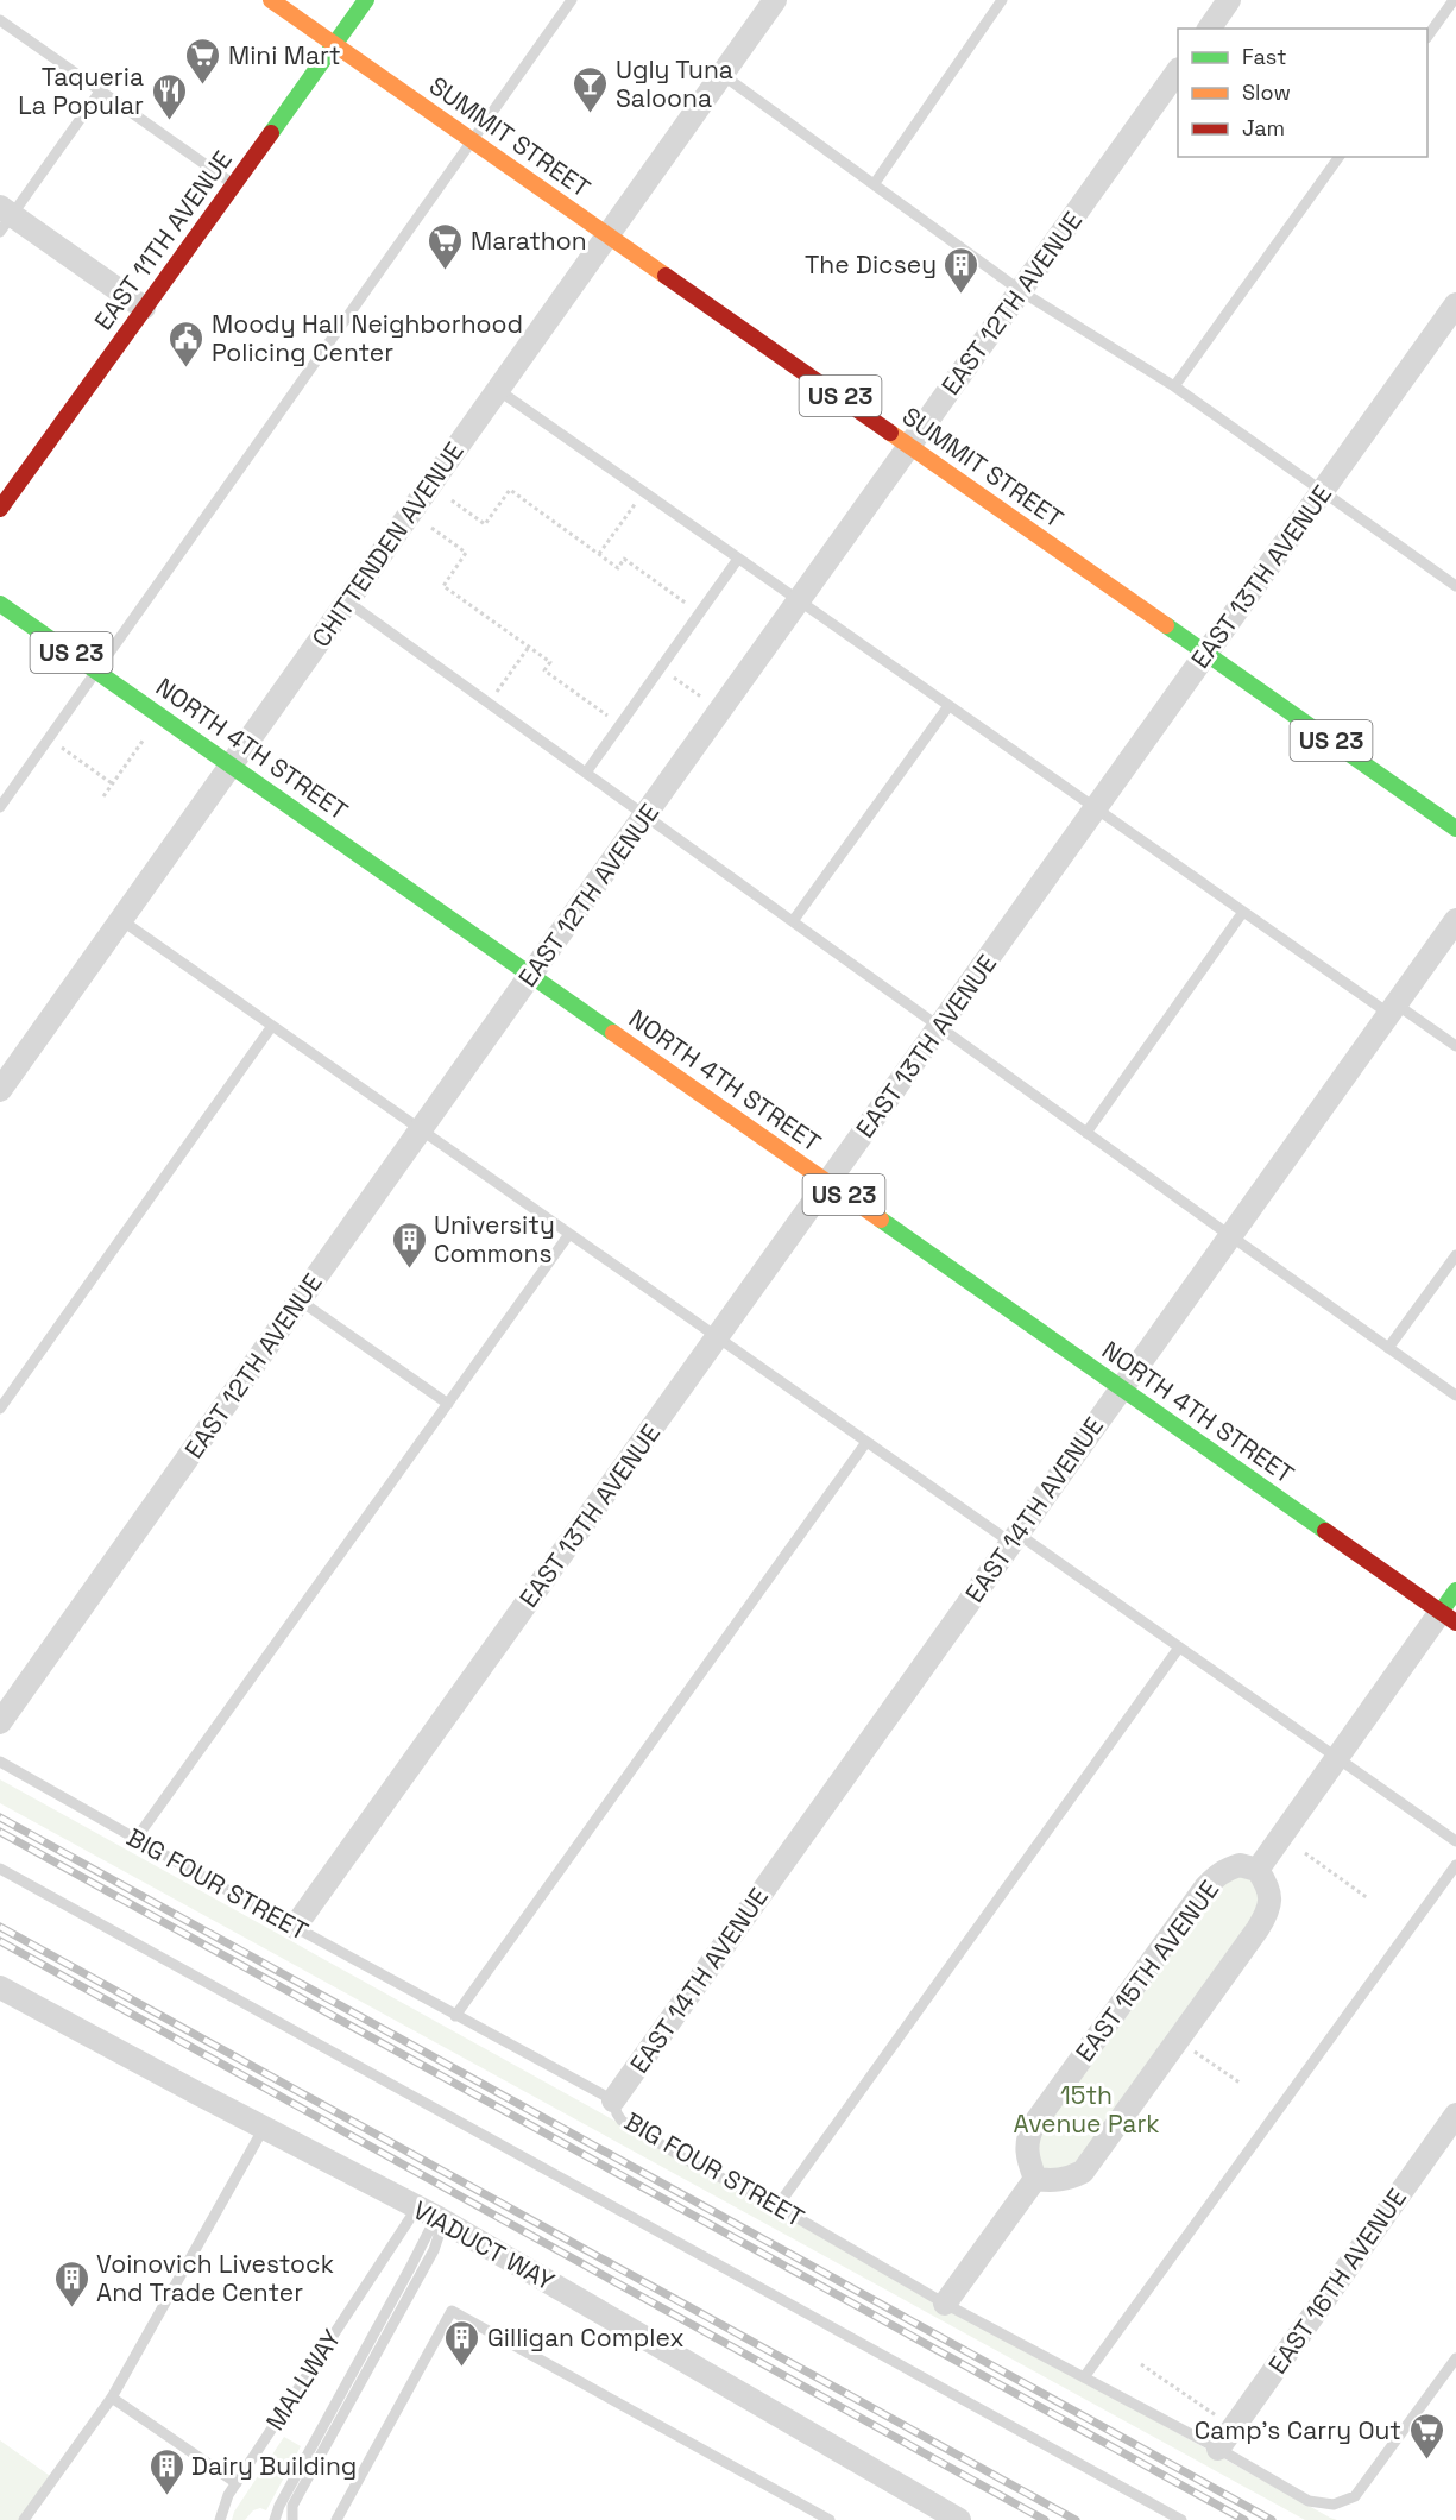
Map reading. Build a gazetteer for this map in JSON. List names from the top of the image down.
{
  "streets": {
    "main road": [
      "SUMMIT STREET",
      "EAST 11TH AVENUE",
      "US 23",
      "NORTH 4TH STREET"
    ],
    "street": [
      "EAST 12TH AVENUE",
      "CHITTENDEN AVENUE",
      "EAST 13TH AVENUE",
      "EAST 14TH AVENUE",
      "EAST 15TH AVENUE",
      "VIADUCT WAY",
      "EAST 16TH AVENUE"
    ],
    "lane": ["BIG FOUR STREET", "MALLWAY"]
  },
  "crossings": [
    ["SUMMIT STREET", "EAST 11TH AVENUE"],
    ["SUMMIT STREET", "EAST 12TH AVENUE"],
    ["SUMMIT STREET", "CHITTENDEN AVENUE"],
    ["SUMMIT STREET", "EAST 13TH AVENUE"],
    ["EAST 12TH AVENUE", "NORTH 4TH STREET"],
    ["CHITTENDEN AVENUE", "NORTH 4TH STREET"],
    ["EAST 13TH AVENUE", "NORTH 4TH STREET"],
    ["EAST 13TH AVENUE", "BIG FOUR STREET"],
    ["NORTH 4TH STREET", "EAST 14TH AVENUE"],
    ["EAST 14TH AVENUE", "BIG FOUR STREET"],
    ["BIG FOUR STREET", "EAST 16TH AVENUE"],
    ["VIADUCT WAY", "MALLWAY"]
  ],
  "parks": ["15th Avenue Park"],
  "places": {
    "supermarket": ["Mini Mart", "Marathon", "Camp's Carry Out"],
    "bar": ["Ugly Tuna Saloona"],
    "restaurant": ["Taqueria La Popular"],
    "building": [
      "The Dicsey",
      "University Commons",
      "Voinovich Livestock And Trade Center",
      "Gilligan Complex",
      "Dairy Building"
    ],
    "public building": ["Moody Hall Neighborhood Policing Center"]
  },
  "legend": ["Fast", "Slow", "Jam"]
}
